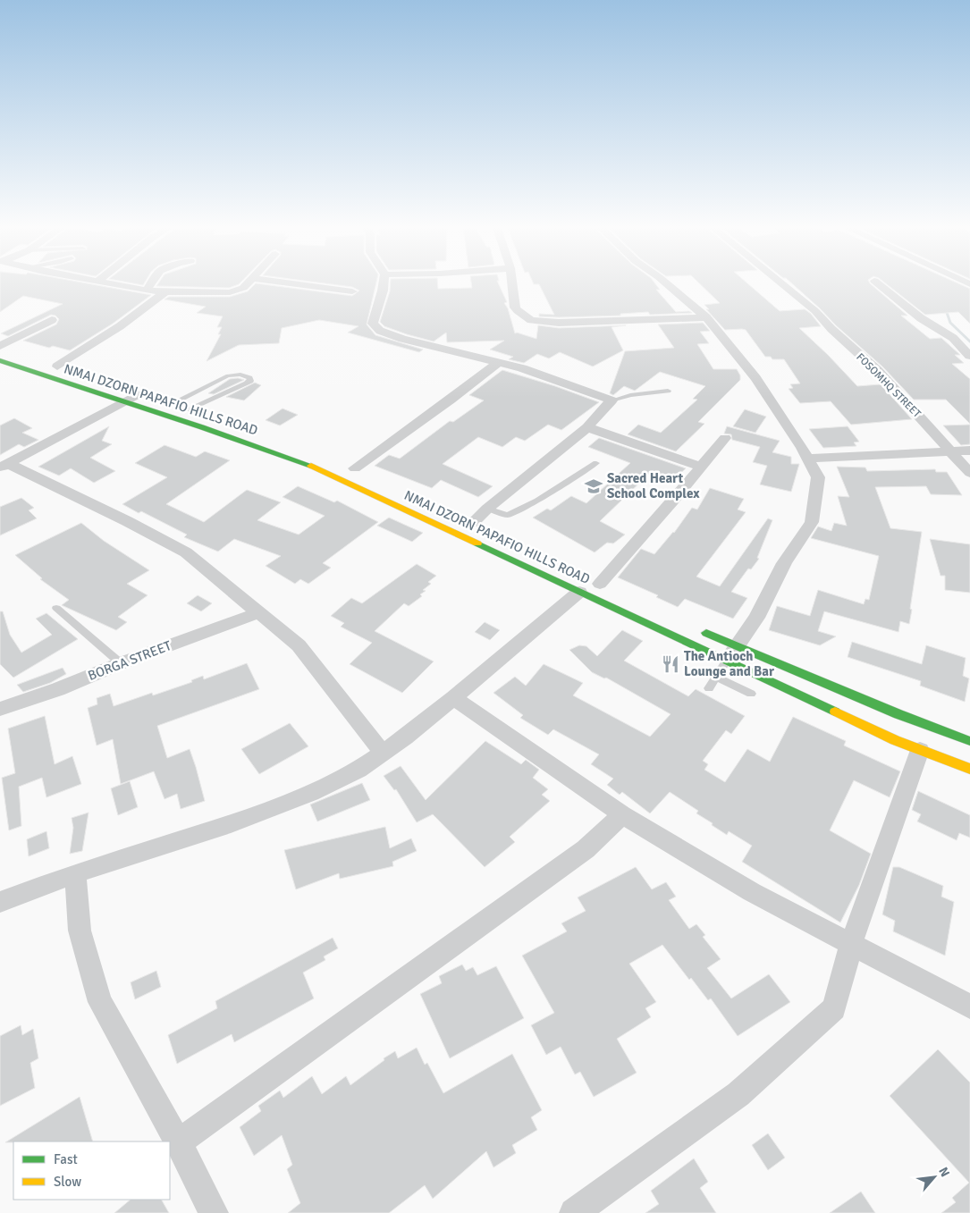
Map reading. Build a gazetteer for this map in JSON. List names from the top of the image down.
{
  "streets": {
    "street": ["FOSOMHQ STREET", "NMAI DZORN PAPAFIO HILLS ROAD", "BORGA STREET"]
  },
  "places": {
    "school or university": ["Sacred Heart School Complex"],
    "restaurant": ["The Antioch Lounge and Bar"]
  },
  "legend": ["Fast", "Slow"],
  "north": "top right"
}
